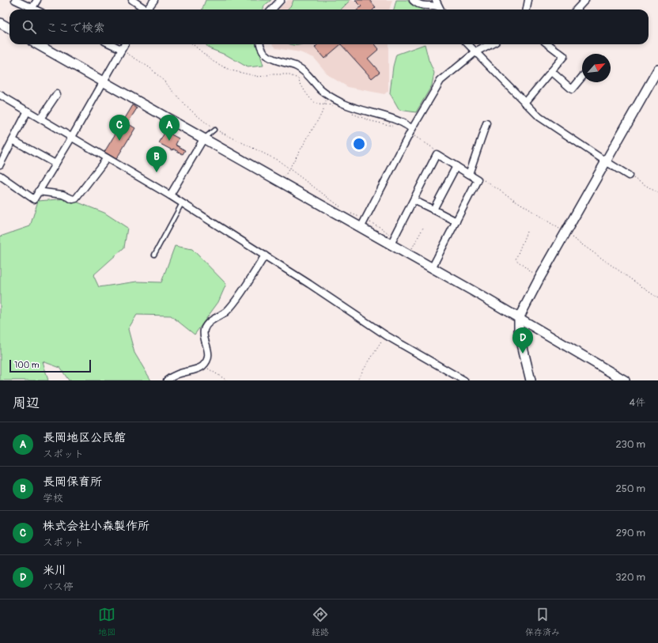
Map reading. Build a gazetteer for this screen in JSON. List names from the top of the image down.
{
  "scale_bar": "100 m",
  "north": "top right",
  "page": {
    "search": "ここで検索",
    "pins": [
      "A",
      "C",
      "B",
      "D"
    ],
    "scale": "100 m",
    "heading": ["周辺", "4件"],
    "list": [
      {
        "mark": "A",
        "name": "長岡地区公民館",
        "note": "スポット",
        "value": "230 m"
      },
      {
        "mark": "B",
        "name": "長岡保育所",
        "note": "学校",
        "value": "250 m"
      },
      {
        "mark": "C",
        "name": "株式会社小森製作所",
        "note": "スポット",
        "value": "290 m"
      },
      {
        "mark": "D",
        "name": "米川",
        "note": "バス停",
        "value": "320 m"
      }
    ],
    "nav": ["地図", "経路", "保存済み"]
  }
}
